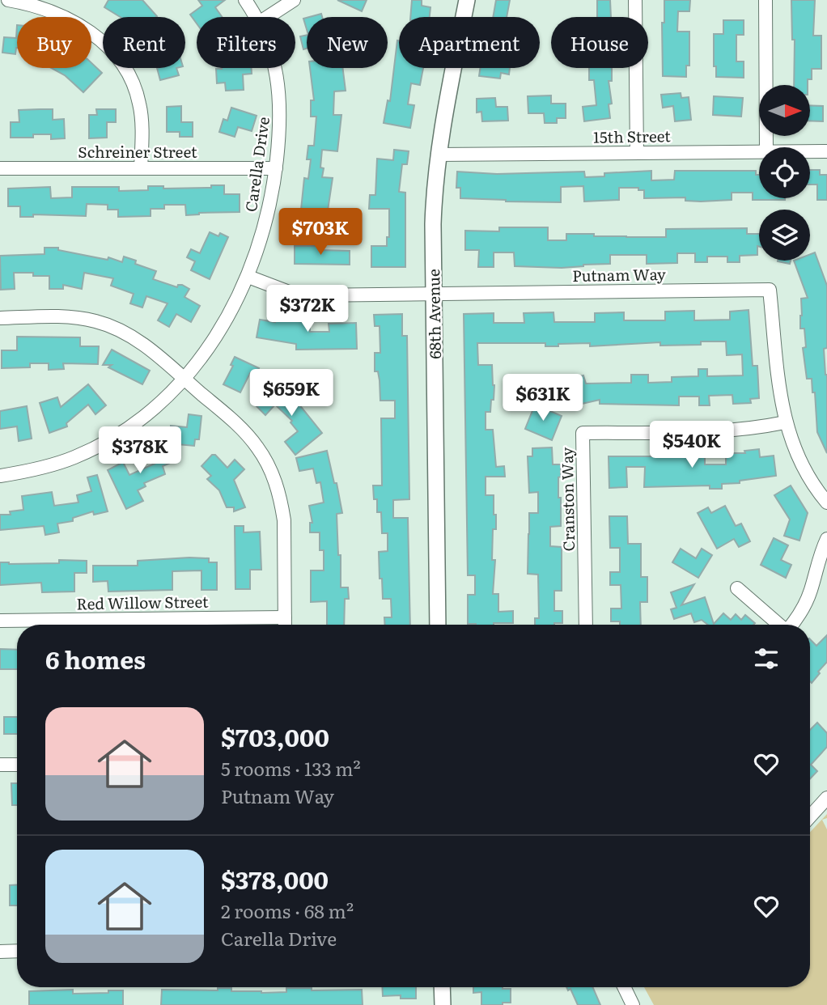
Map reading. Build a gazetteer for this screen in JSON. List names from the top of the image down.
{
  "streets": {
    "street": [
      "15th Street",
      "Schreiner Street",
      "Carella Drive",
      "Putnam Way",
      "68th Avenue",
      "Cranston Way",
      "Red Willow Street"
    ]
  },
  "crossings": [
    ["15th Street", "68th Avenue"],
    ["Schreiner Street", "Carella Drive"],
    ["Carella Drive", "Putnam Way"],
    ["Putnam Way", "68th Avenue"],
    ["Putnam Way", "Cranston Way"]
  ],
  "north": "right",
  "page": {
    "chip": [
      "Buy",
      "Rent",
      "Filters",
      "New",
      "Apartment",
      "House"
    ],
    "price": [
      "$703K",
      "$372K",
      "$659K",
      "$631K",
      "$540K",
      "$378K"
    ],
    "heading": "6 homes",
    "list": [
      {
        "name": "$703,000",
        "note": "5 rooms · 133 m² · Putnam Way"
      },
      {
        "name": "$378,000",
        "note": "2 rooms · 68 m² · Carella Drive"
      }
    ]
  }
}
